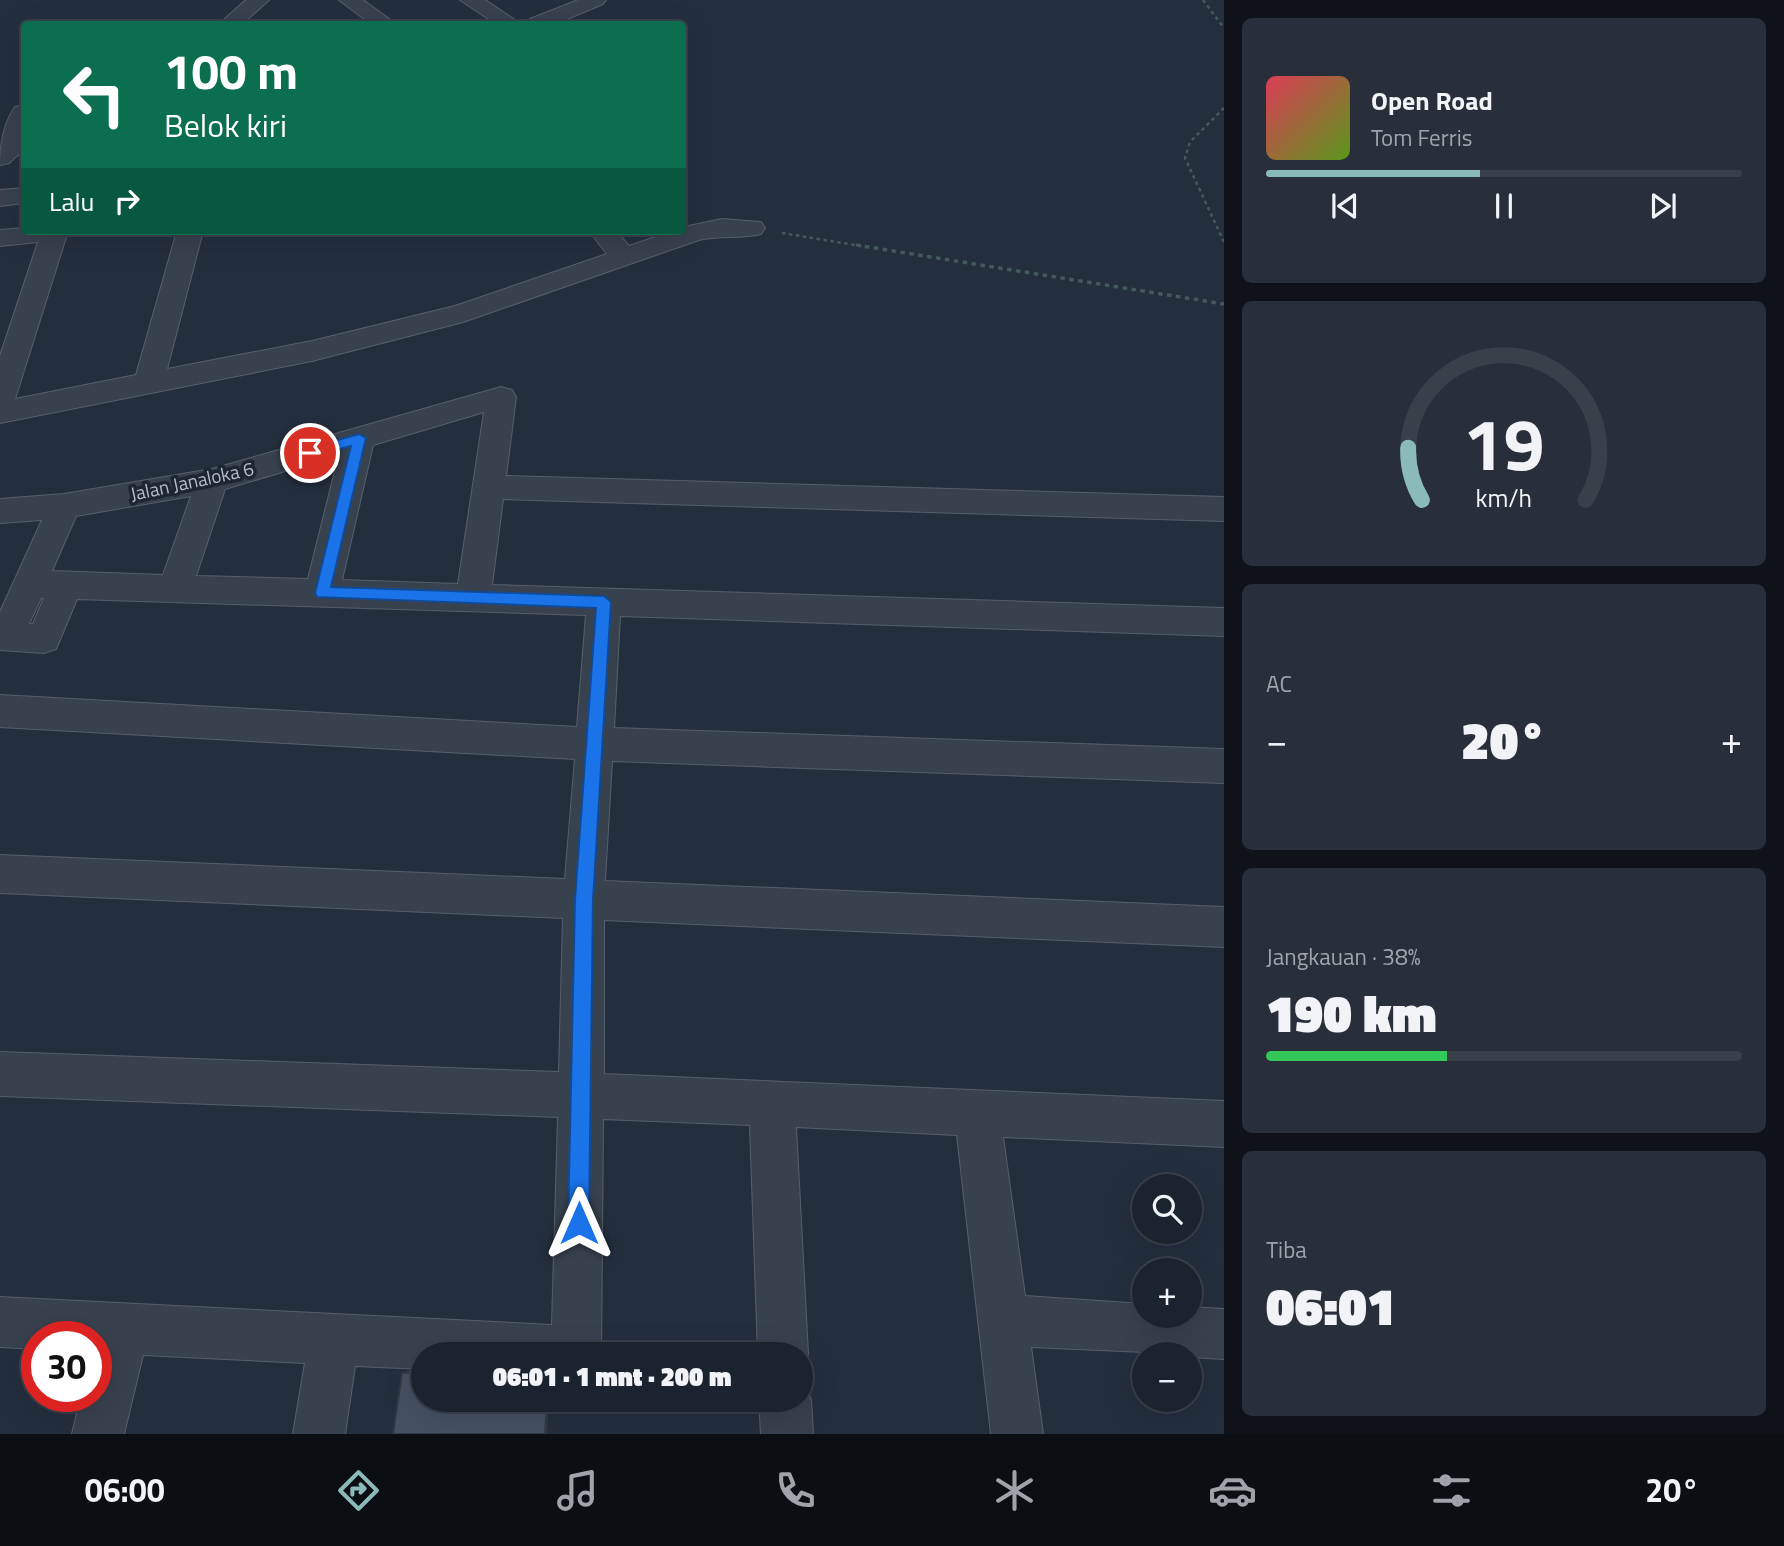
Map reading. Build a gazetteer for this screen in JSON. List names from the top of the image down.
{
  "streets": {
    "street": ["Jalan Janaloka 6"]
  },
  "page": {
    "turn": ["100 m", "Belok kiri"],
    "song": ["Open Road", "Tom Ferris"],
    "then": "Lalu",
    "tile": [
      "AC",
      ["Jangkauan · 38%", "190 km"],
      ["Tiba", "06:01"]
    ],
    "heat": ["−", "20°", "+"],
    "map_buttons": ["+", "−"],
    "limit": "30",
    "trip": "06:01 · 1 mnt · 200 m",
    "tabs": ["06:00", "20°"],
    "gauge": ["19", "km/h"]
  }
}
